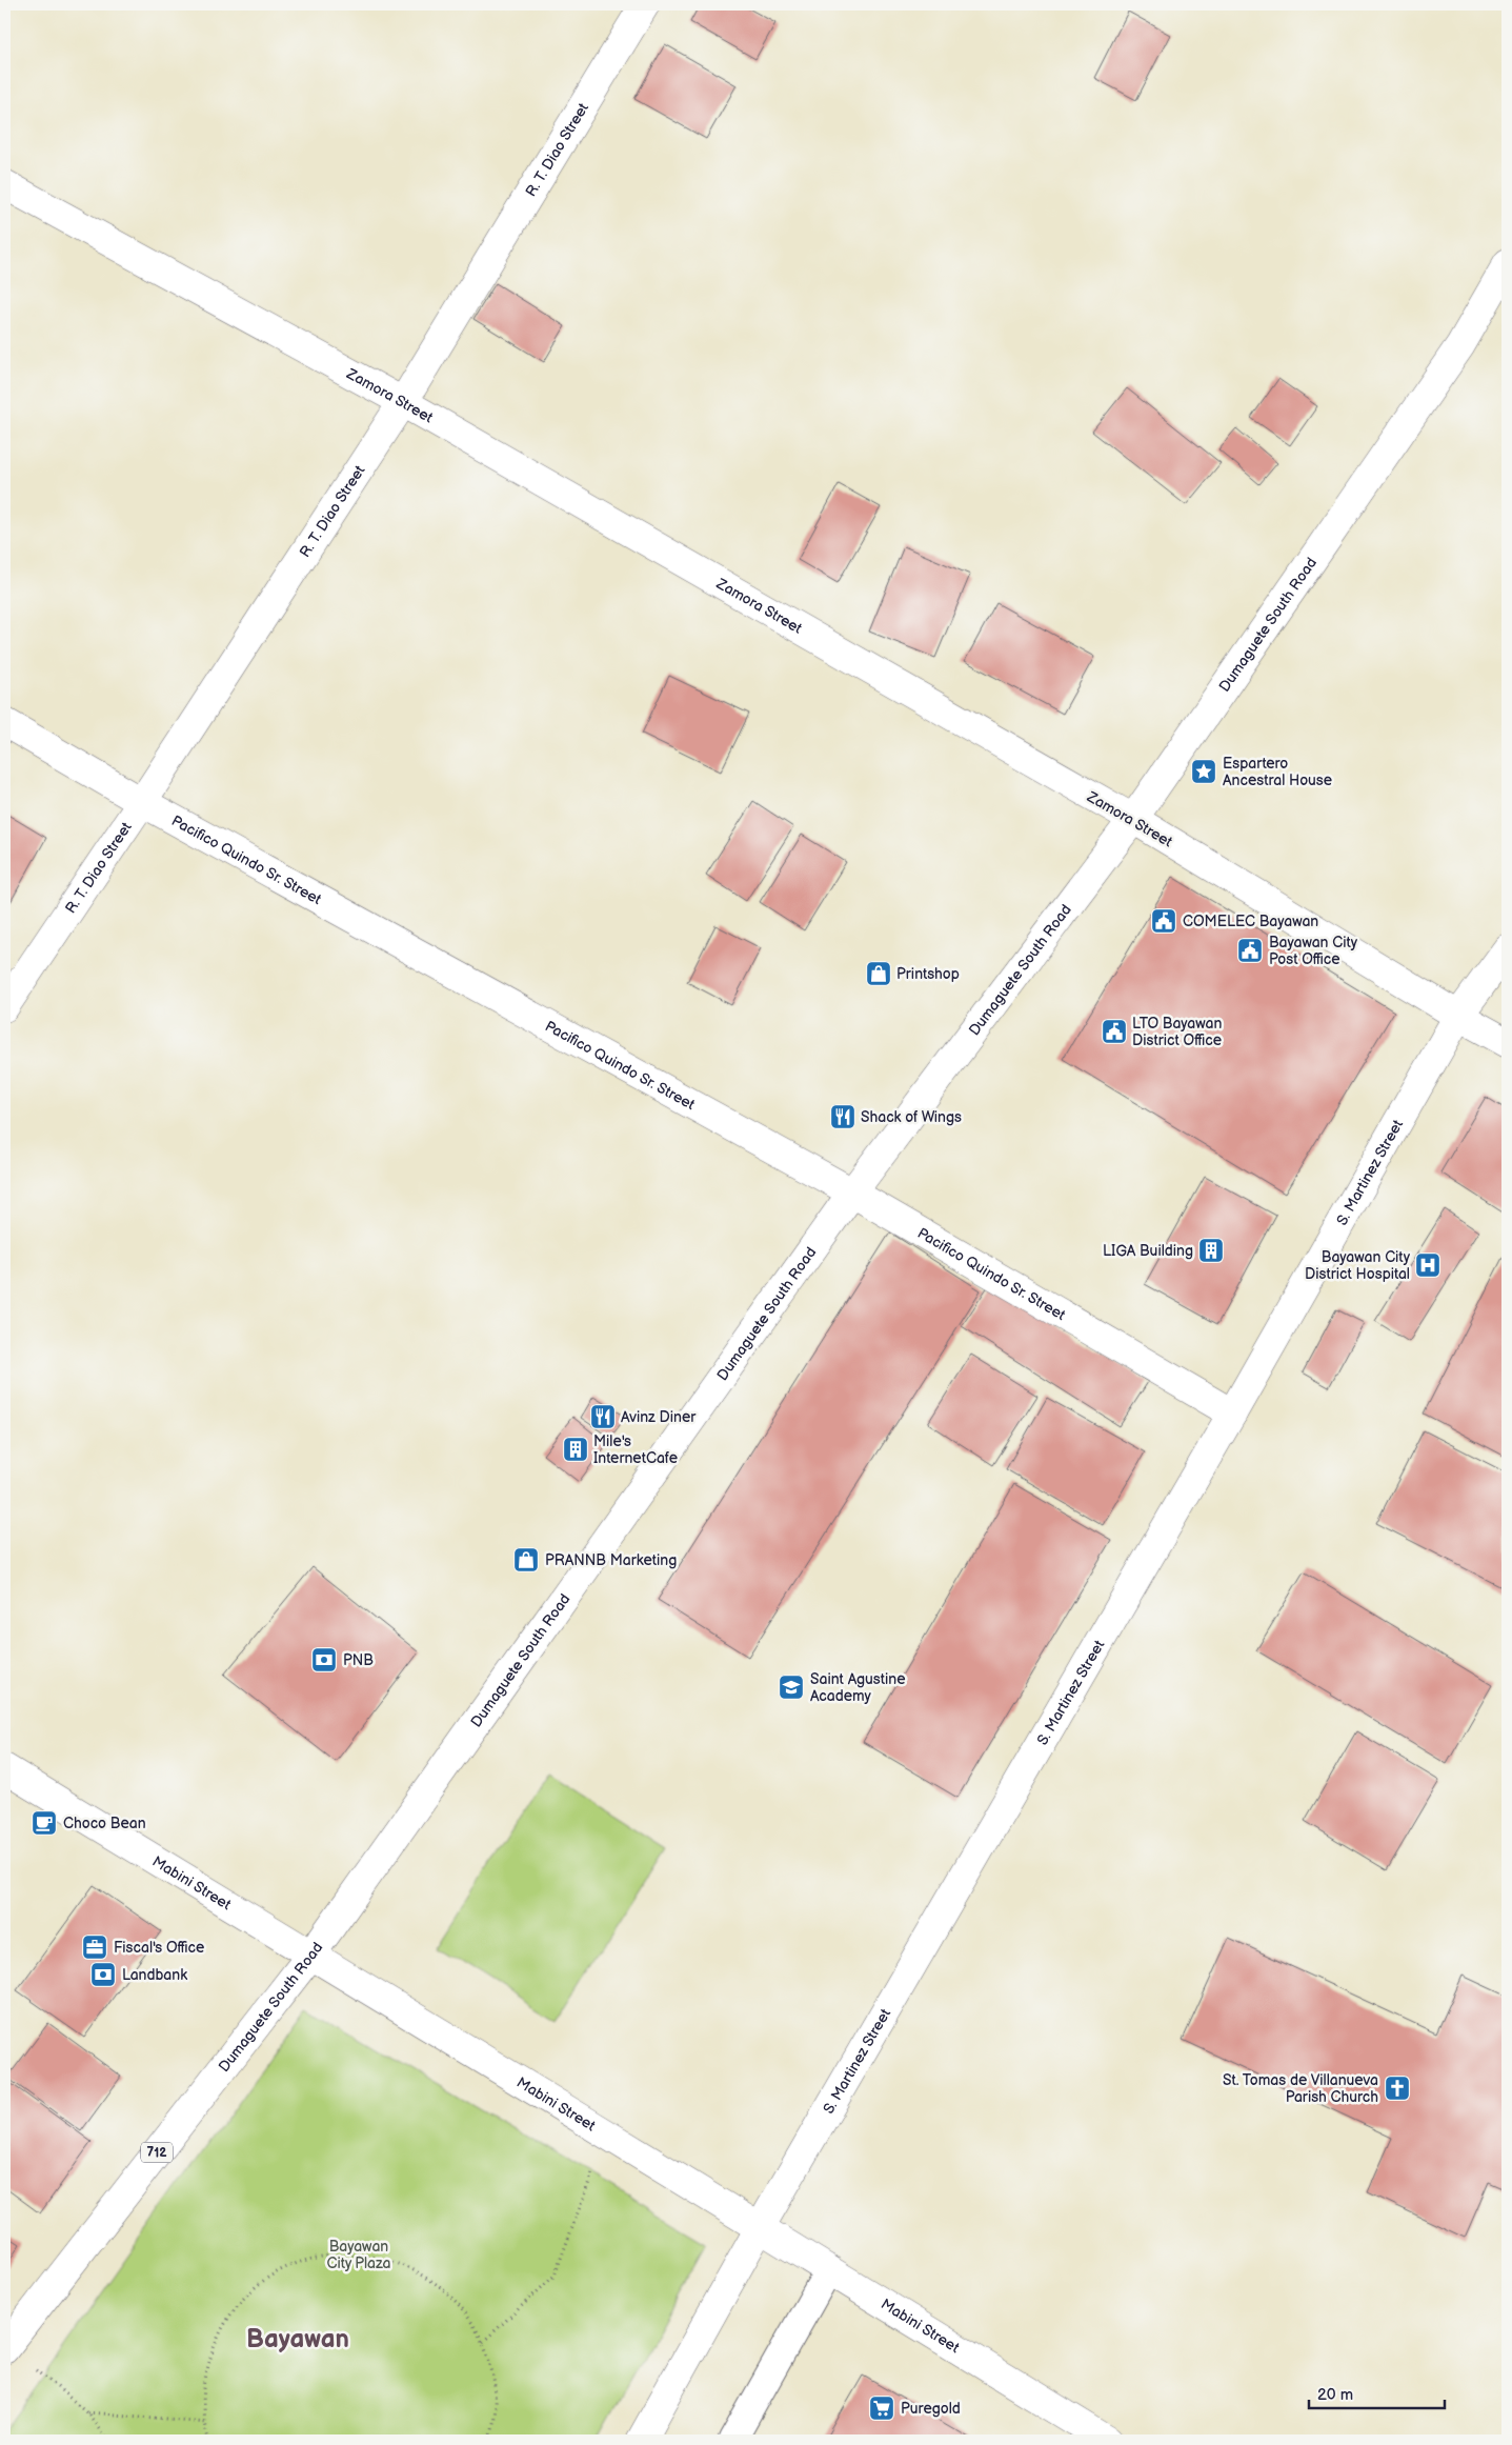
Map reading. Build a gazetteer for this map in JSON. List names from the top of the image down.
{
  "streets": {
    "main road": [
      "R. T. Diao Street",
      "Zamora Street",
      "Dumaguete South Road",
      "Pacifico Quindo Sr. Street",
      "S. Martinez Street",
      "Mabini Street",
      "712"
    ]
  },
  "crossings": [
    ["R. T. Diao Street", "Zamora Street"],
    ["R. T. Diao Street", "Pacifico Quindo Sr. Street"],
    ["Zamora Street", "Dumaguete South Road"],
    ["Zamora Street", "S. Martinez Street"],
    ["Dumaguete South Road", "Pacifico Quindo Sr. Street"],
    ["Dumaguete South Road", "Mabini Street"],
    ["Pacifico Quindo Sr. Street", "S. Martinez Street"],
    ["S. Martinez Street", "Mabini Street"]
  ],
  "districts": ["Bayawan"],
  "parks": ["Bayawan City Plaza"],
  "places": {
    "place": ["Espartero Ancestral House"],
    "public building": ["COMELEC Bayawan", "Bayawan City Post Office", "LTO Bayawan District Office"],
    "shop": ["Printshop", "PRANNB Marketing"],
    "restaurant": ["Shack of Wings", "Avinz Diner"],
    "building": ["LIGA Building", "Mile's InternetCafe"],
    "hospital": ["Bayawan City District Hospital"],
    "bank": ["PNB", "Landbank"],
    "school or university": ["Saint Agustine Academy"],
    "cafe": ["Choco Bean"],
    "office": ["Fiscal's Office"],
    "church": ["St. Tomas de Villanueva Parish Church"],
    "supermarket": ["Puregold"]
  },
  "scale_bar": "20 m"
}
